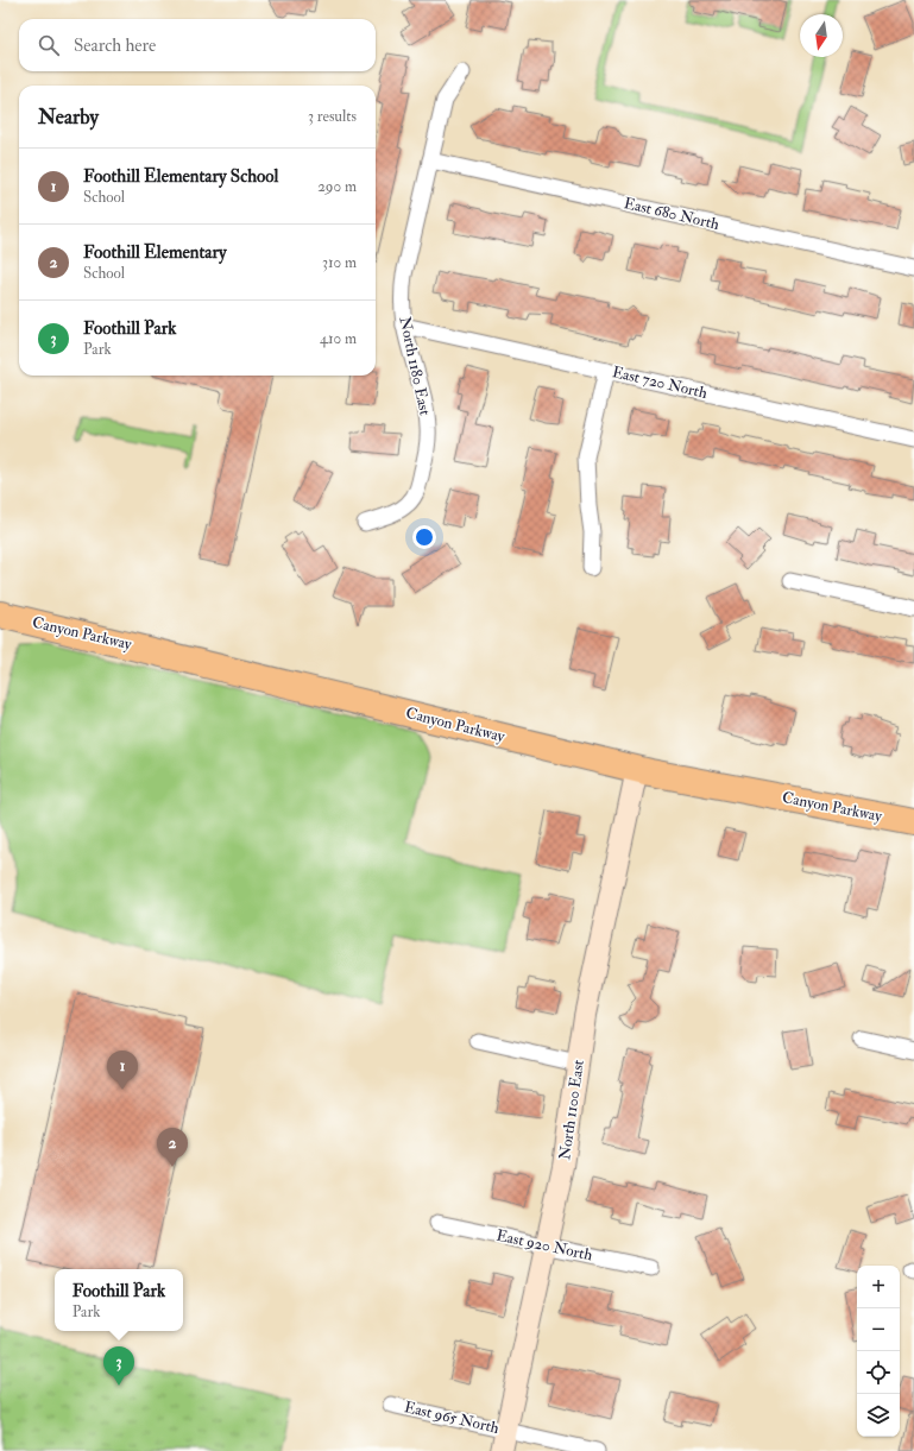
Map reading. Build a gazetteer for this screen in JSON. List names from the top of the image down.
{
  "streets": {
    "highway": ["Canyon Parkway"],
    "street": [
      "East 680 North",
      "North 1180 East",
      "East 720 North",
      "North 1100 East",
      "East 920 North",
      "East 965 North"
    ]
  },
  "crossings": [
    ["East 680 North", "North 1180 East"],
    ["North 1180 East", "East 720 North"],
    ["Canyon Parkway", "North 1100 East"],
    ["North 1100 East", "East 920 North"],
    ["North 1100 East", "East 965 North"]
  ],
  "north": "bottom",
  "page": {
    "search": "Search here",
    "heading": ["Nearby", "3 results"],
    "list": [
      {
        "mark": "1",
        "name": "Foothill Elementary School",
        "note": "School",
        "value": "290 m"
      },
      {
        "mark": "2",
        "name": "Foothill Elementary",
        "note": "School",
        "value": "310 m"
      },
      {
        "mark": "3",
        "name": "Foothill Park",
        "note": "Park",
        "value": "410 m"
      }
    ],
    "pins": ["1", "2", "3"],
    "map_buttons": ["+", "−"],
    "popup": ["Foothill Park", "Park"]
  }
}
